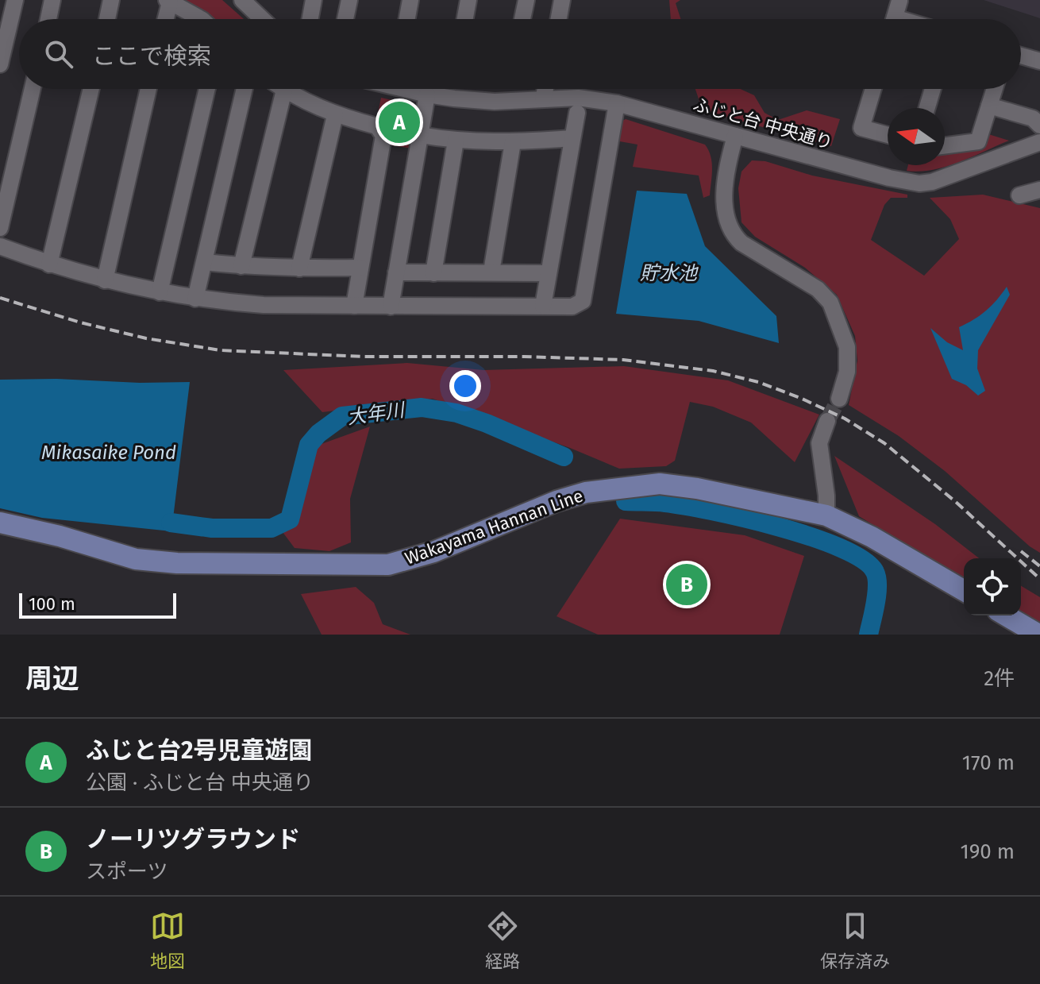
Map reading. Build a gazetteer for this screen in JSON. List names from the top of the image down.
{
  "streets": {
    "main road": ["Wakayama Hannan Line"],
    "street": ["ふじと台 中央通り"]
  },
  "water": ["貯水池", "大年川", "Mikasaike Pond"],
  "scale_bar": "100 m",
  "north": "left",
  "page": {
    "search": "ここで検索",
    "pins": ["A", "B"],
    "scale": "100 m",
    "heading": ["周辺", "2件"],
    "list": [
      {
        "mark": "A",
        "name": "ふじと台2号児童遊園",
        "note": "公園 · ふじと台 中央通り",
        "value": "170 m"
      },
      {
        "mark": "B",
        "name": "ノーリツグラウンド",
        "note": "スポーツ",
        "value": "190 m"
      }
    ],
    "nav": ["地図", "経路", "保存済み"]
  }
}
